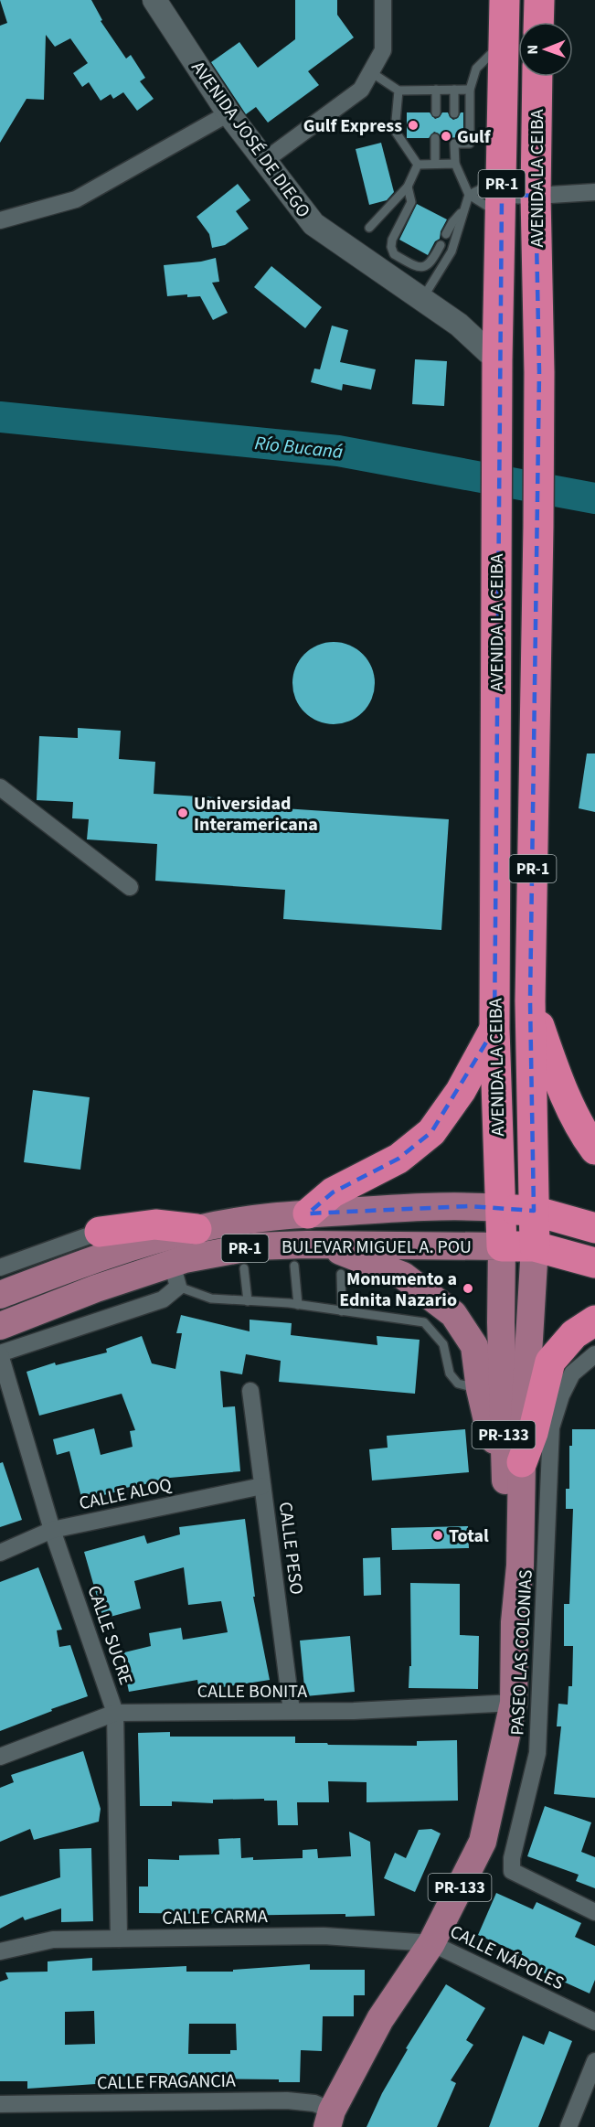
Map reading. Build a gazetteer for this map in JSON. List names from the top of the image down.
{
  "streets": {
    "highway": ["AVENIDA LA CEIBA", "PR-1"],
    "main road": ["BULEVAR MIGUEL A. POU", "PR-133"],
    "street": [
      "AVENIDA JOSÉ DE DIEGO",
      "CALLE ALOQ",
      "CALLE PESO",
      "CALLE SUCRE",
      "PASEO LAS COLONIAS",
      "CALLE BONITA",
      "CALLE CARMA",
      "CALLE NÁPOLES",
      "CALLE FRAGANCIA"
    ]
  },
  "crossings": [
    ["AVENIDA JOSÉ DE DIEGO", "AVENIDA LA CEIBA"],
    ["AVENIDA LA CEIBA", "PR-1"],
    ["AVENIDA LA CEIBA", "BULEVAR MIGUEL A. POU"],
    ["AVENIDA LA CEIBA", "PR-133"],
    ["PR-1", "BULEVAR MIGUEL A. POU"],
    ["PR-1", "PR-133"],
    ["BULEVAR MIGUEL A. POU", "PR-133"],
    ["PR-133", "CALLE BONITA"],
    ["PR-133", "CALLE CARMA"],
    ["PR-133", "CALLE NÁPOLES"],
    ["PR-133", "CALLE FRAGANCIA"],
    ["CALLE ALOQ", "CALLE PESO"],
    ["CALLE ALOQ", "CALLE SUCRE"],
    ["CALLE PESO", "CALLE BONITA"],
    ["CALLE SUCRE", "CALLE BONITA"],
    ["CALLE SUCRE", "CALLE CARMA"],
    ["CALLE CARMA", "CALLE NÁPOLES"]
  ],
  "water": ["Río Bucaná"],
  "places": [
    "Gulf Express",
    "Gulf",
    "Universidad Interamericana",
    "Monumento a Ednita Nazario",
    "Total"
  ],
  "north": "left"
}
